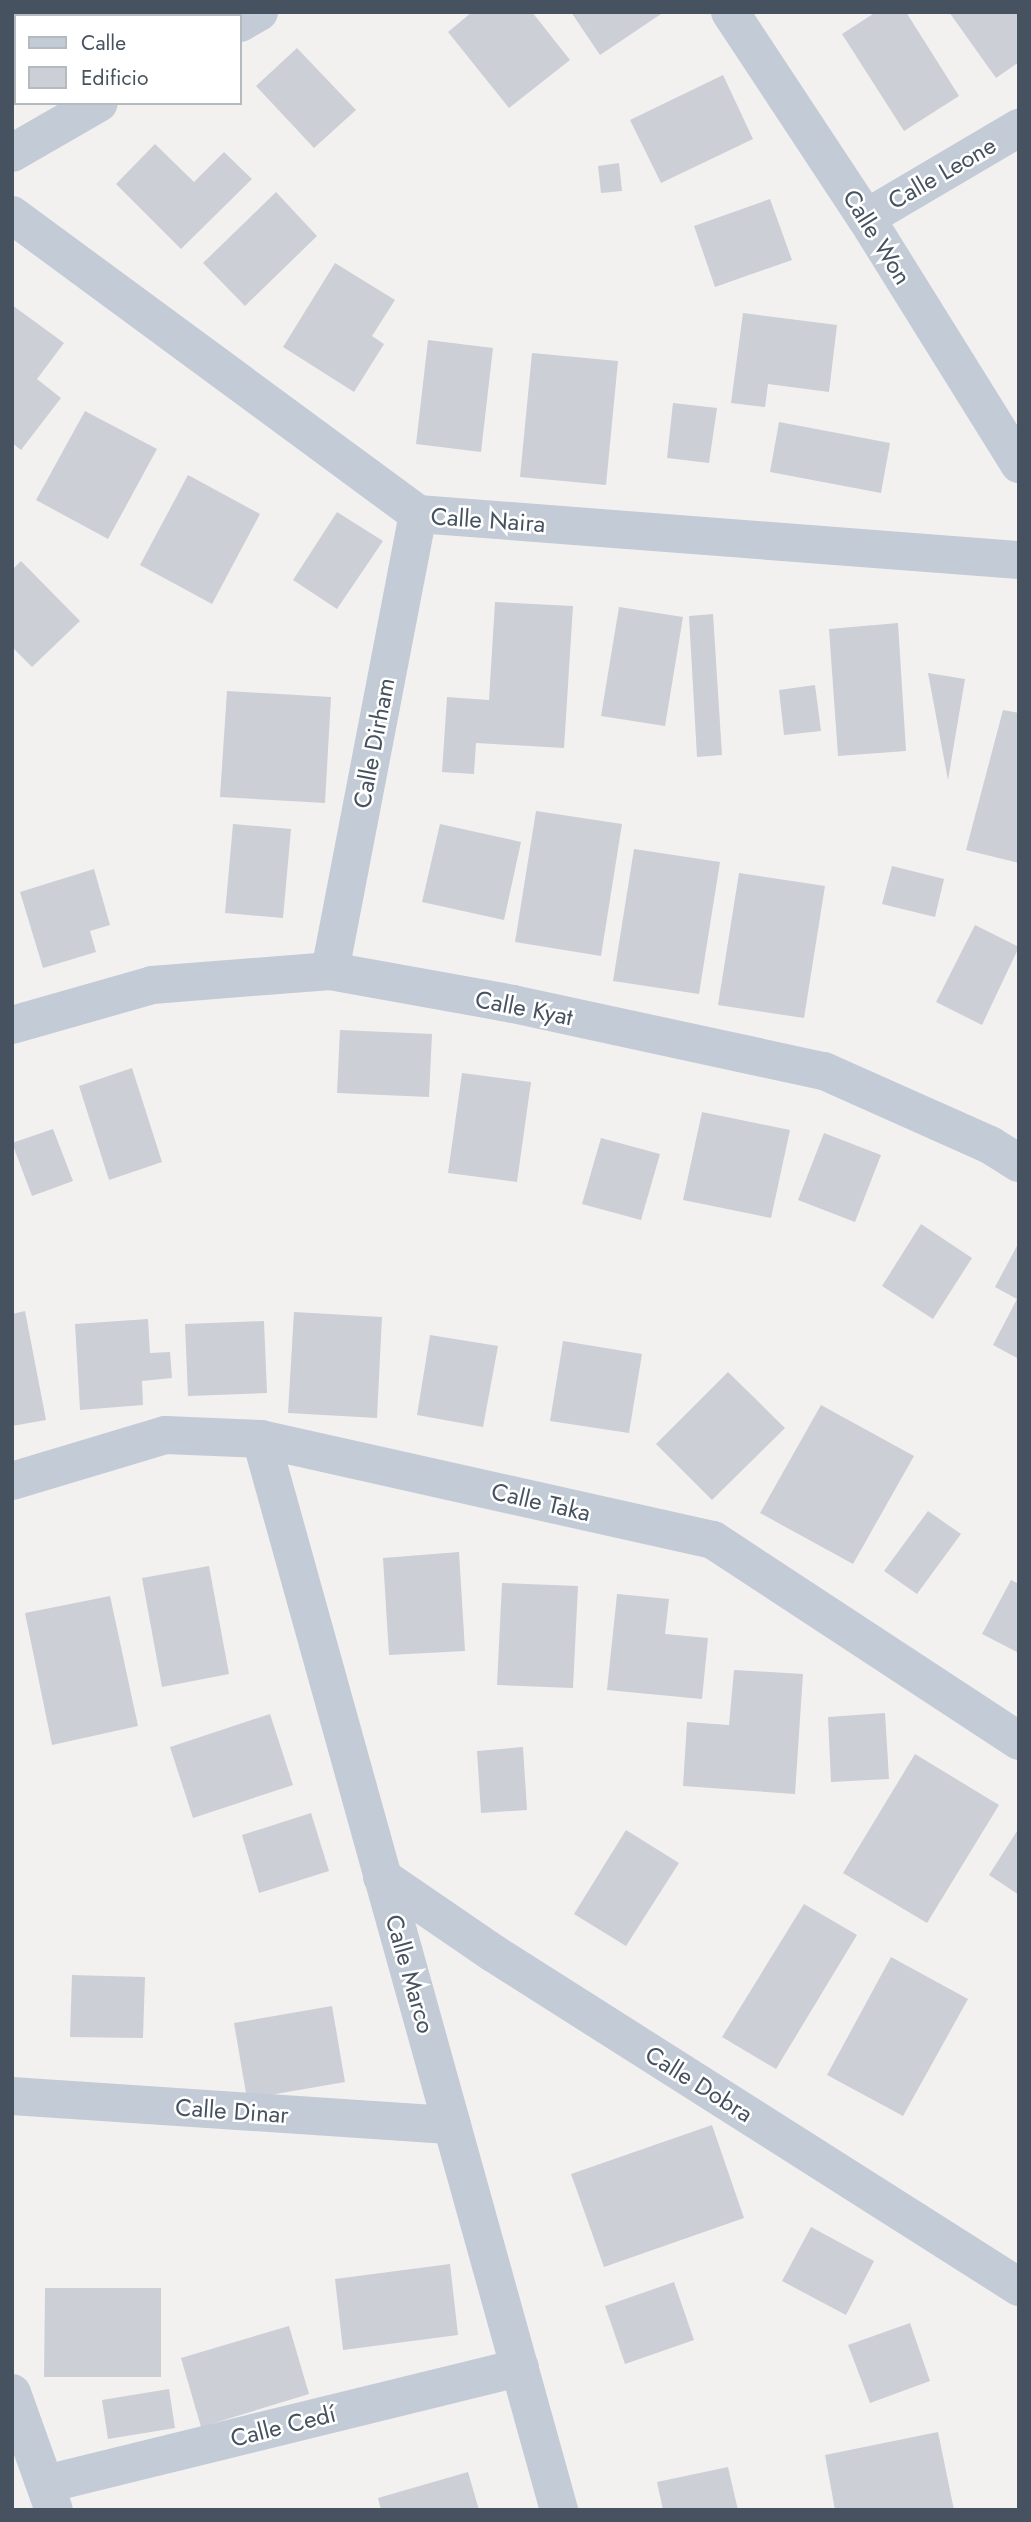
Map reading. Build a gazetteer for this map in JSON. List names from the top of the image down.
{
  "streets": {
    "street": [
      "Calle Leone",
      "Calle Won",
      "Calle Naira",
      "Calle Dirham",
      "Calle Kyat",
      "Calle Taka",
      "Calle Marco",
      "Calle Dobra",
      "Calle Dinar",
      "Calle Cedí"
    ]
  },
  "crossings": [
    ["Calle Leone", "Calle Won"],
    ["Calle Naira", "Calle Dirham"],
    ["Calle Dirham", "Calle Kyat"],
    ["Calle Taka", "Calle Marco"],
    ["Calle Marco", "Calle Dobra"],
    ["Calle Marco", "Calle Dinar"],
    ["Calle Marco", "Calle Cedí"]
  ],
  "legend": ["Calle", "Edificio"]
}
